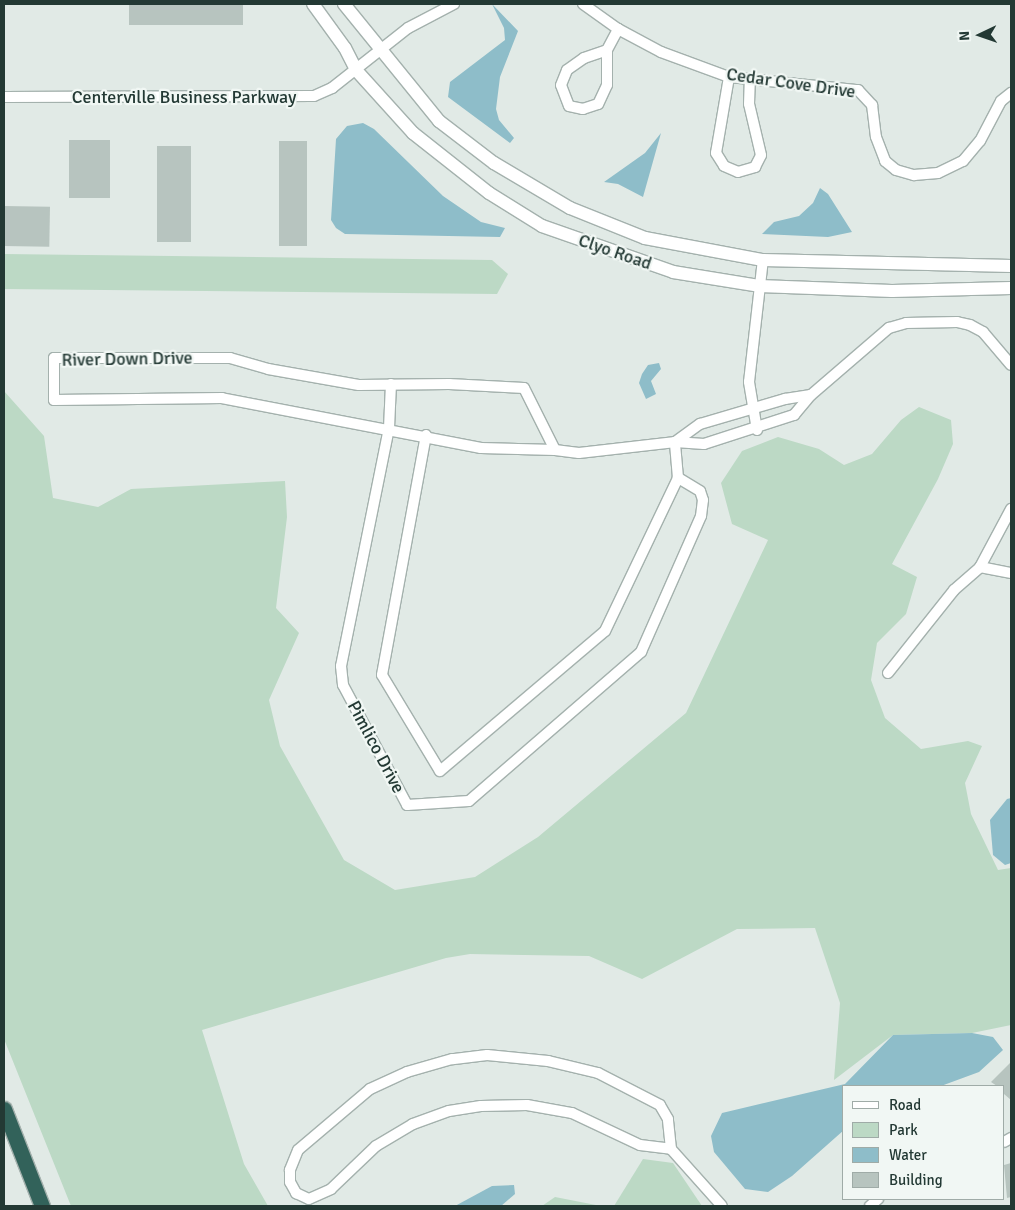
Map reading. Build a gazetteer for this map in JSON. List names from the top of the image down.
{
  "streets": {
    "street": [
      "Cedar Cove Drive",
      "Centerville Business Parkway",
      "Clyo Road",
      "River Down Drive",
      "Pimlico Drive"
    ]
  },
  "crossings": [
    ["Centerville Business Parkway", "Clyo Road"],
    ["River Down Drive", "Pimlico Drive"]
  ],
  "legend": [
    "Road",
    "Park",
    "Water",
    "Building"
  ],
  "north": "left"
}
